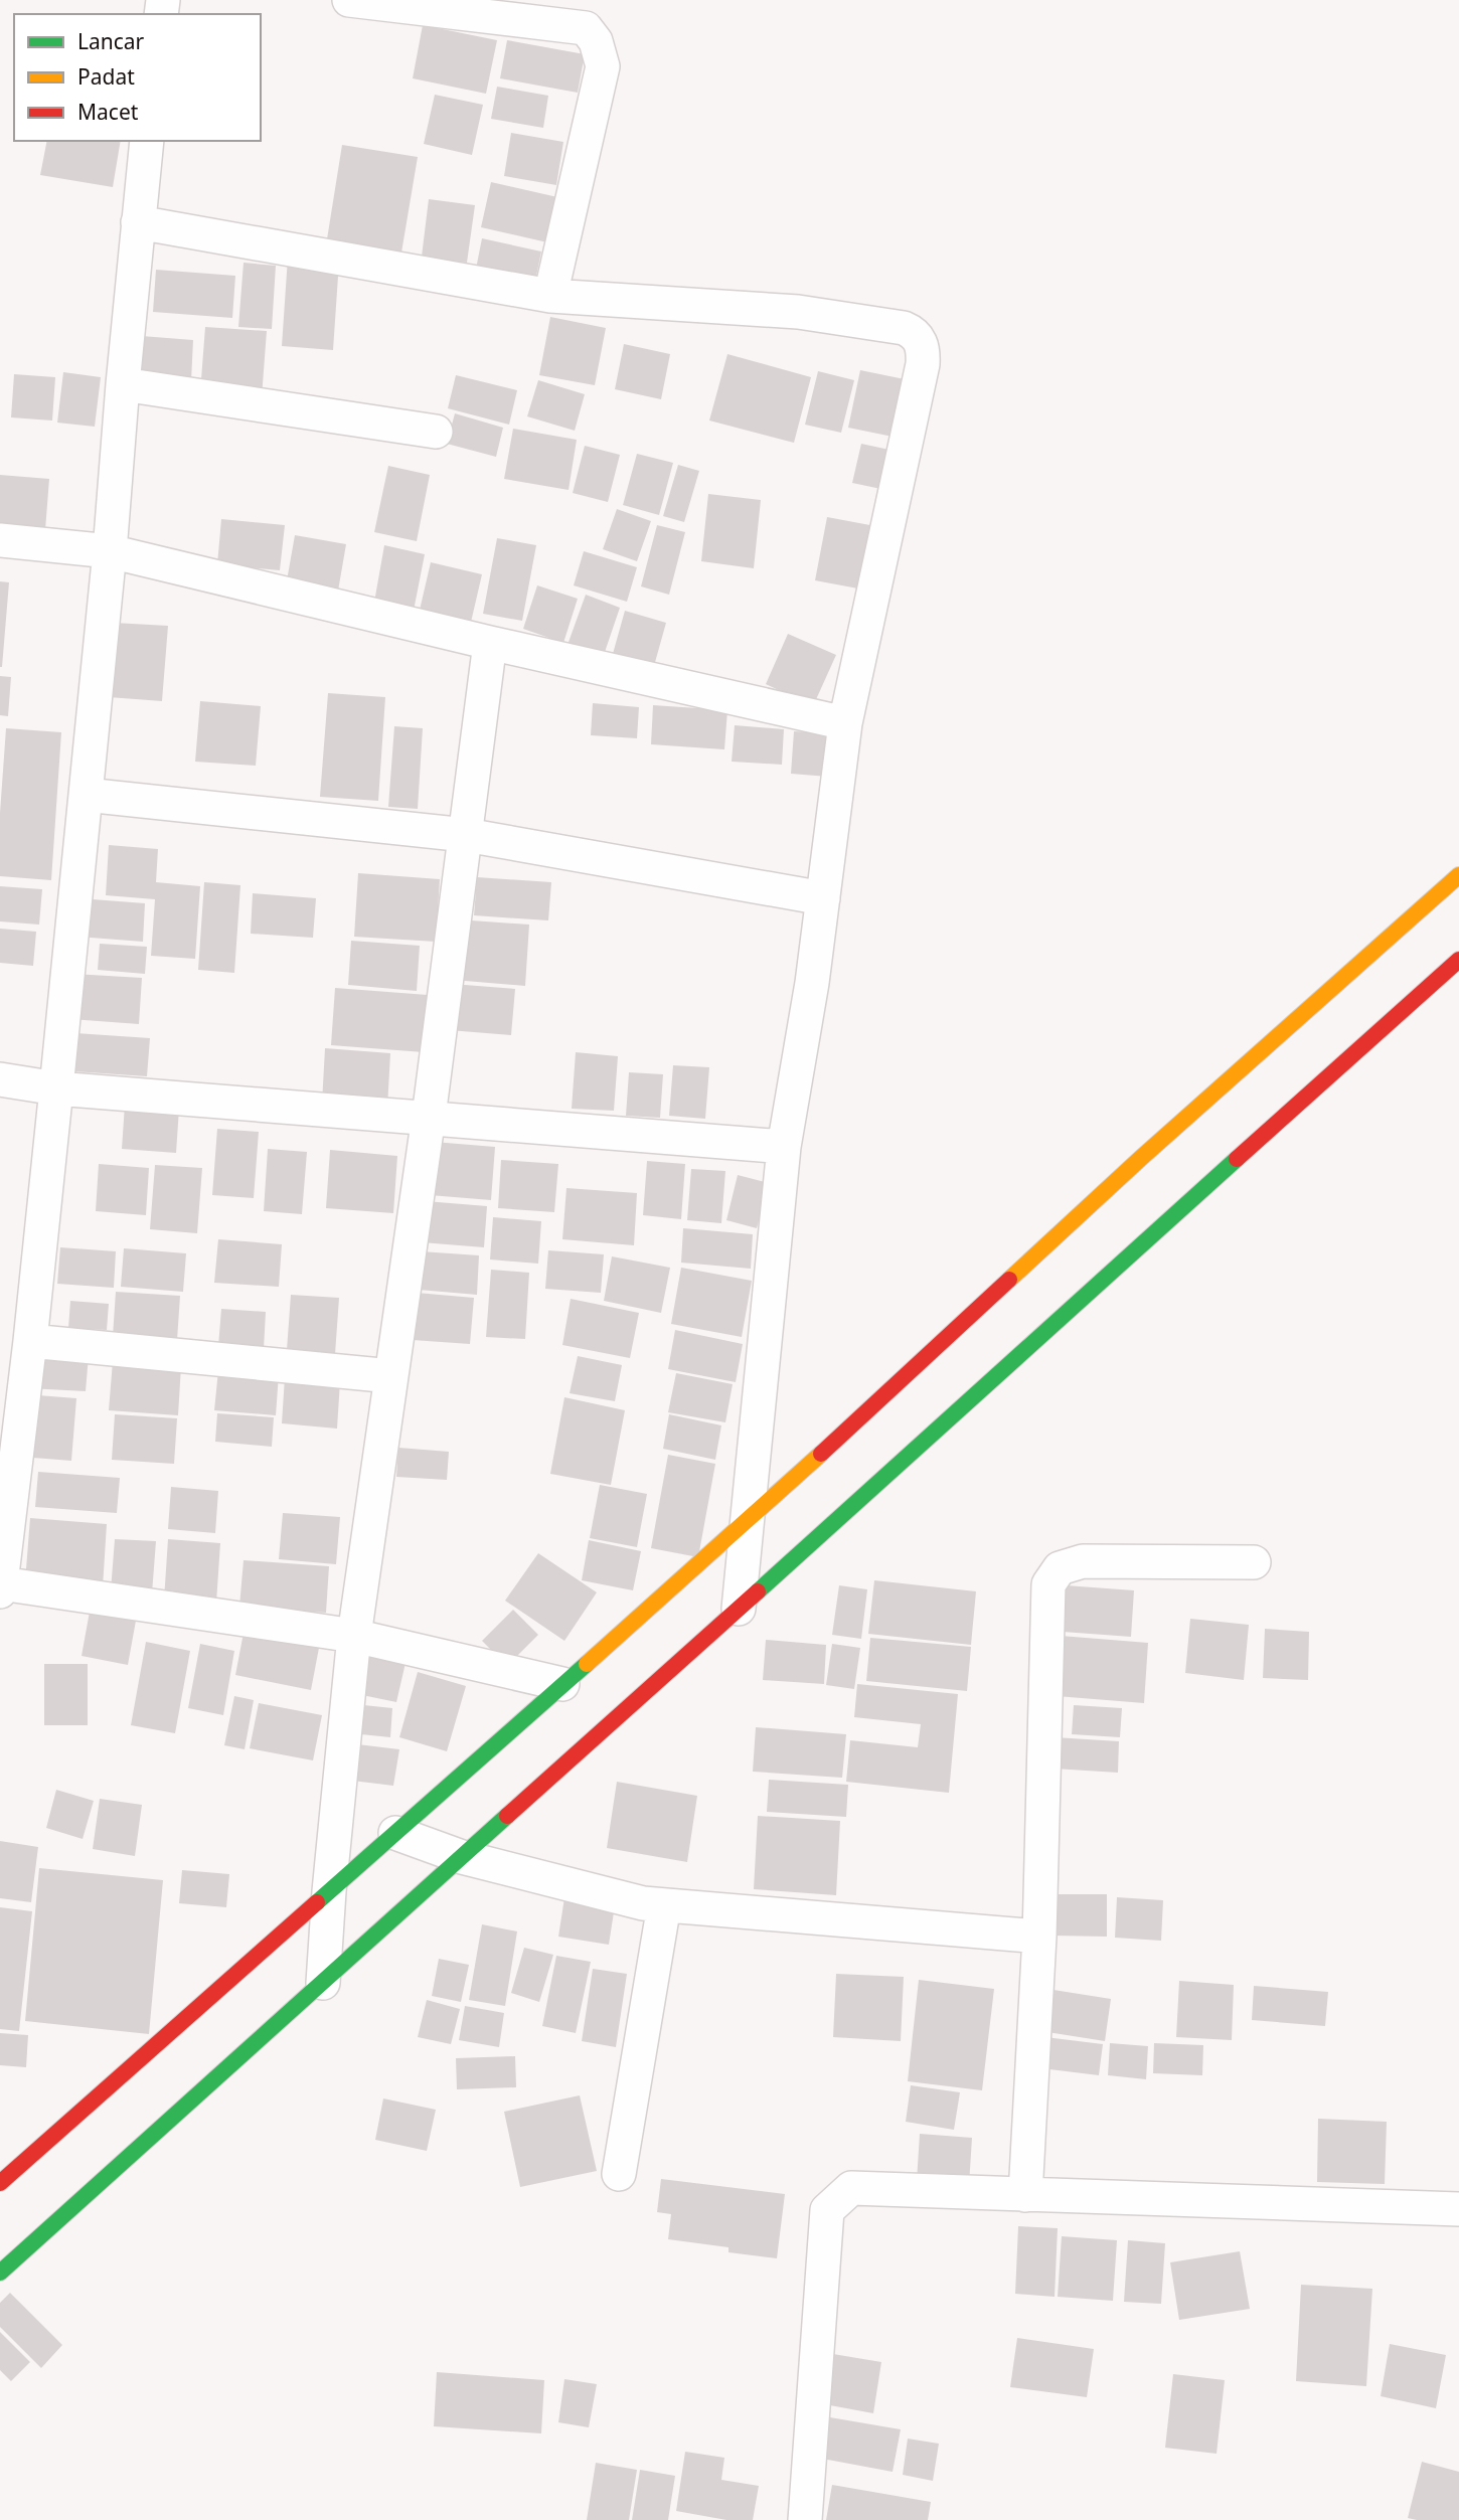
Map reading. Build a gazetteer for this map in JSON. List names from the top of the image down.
{
  "legend": ["Lancar", "Padat", "Macet"]
}
